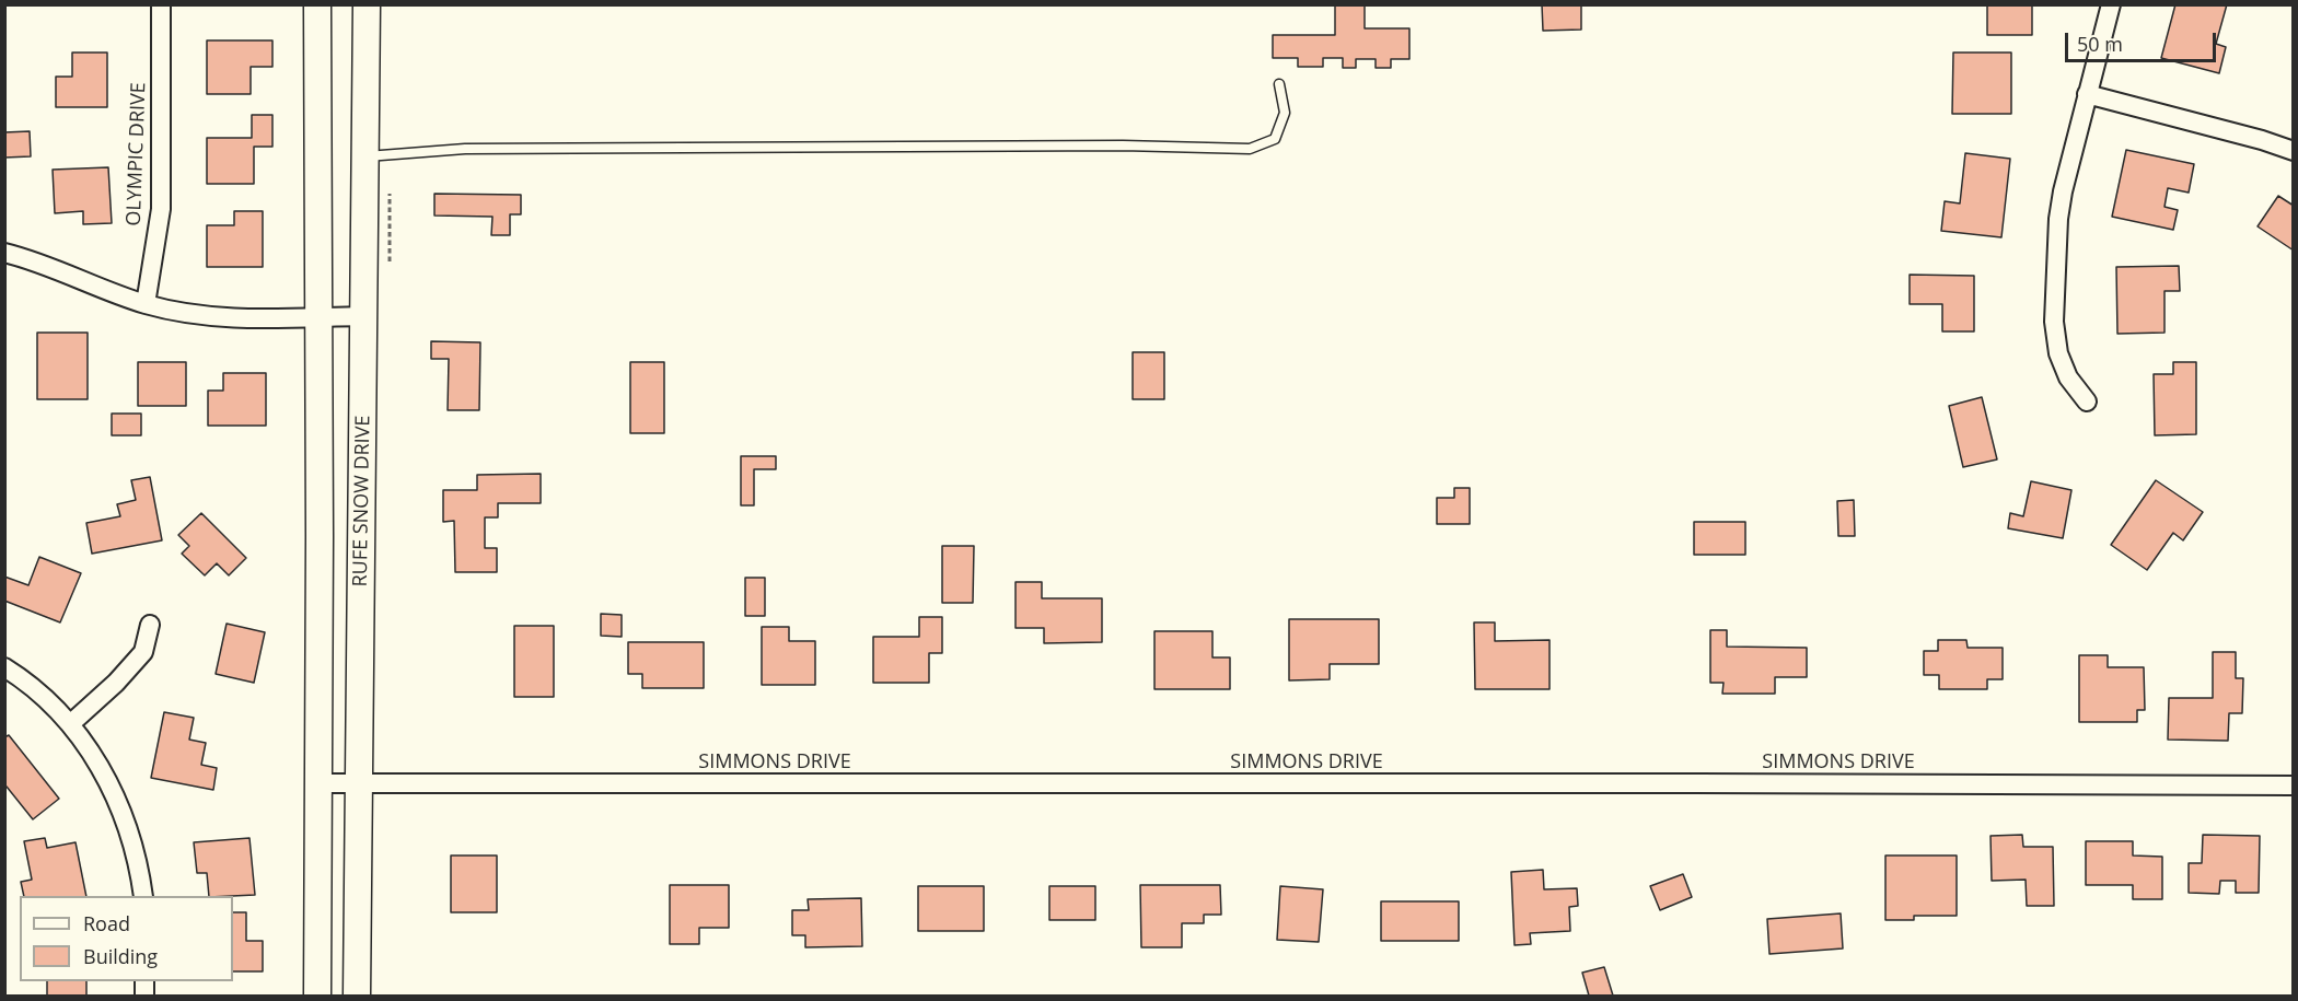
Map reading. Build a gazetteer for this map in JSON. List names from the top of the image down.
{
  "streets": {
    "main road": ["RUFE SNOW DRIVE"],
    "street": ["OLYMPIC DRIVE", "SIMMONS DRIVE"]
  },
  "crossings": [
    ["RUFE SNOW DRIVE", "SIMMONS DRIVE"]
  ],
  "legend": ["Road", "Building"],
  "scale_bar": "50 m"
}
